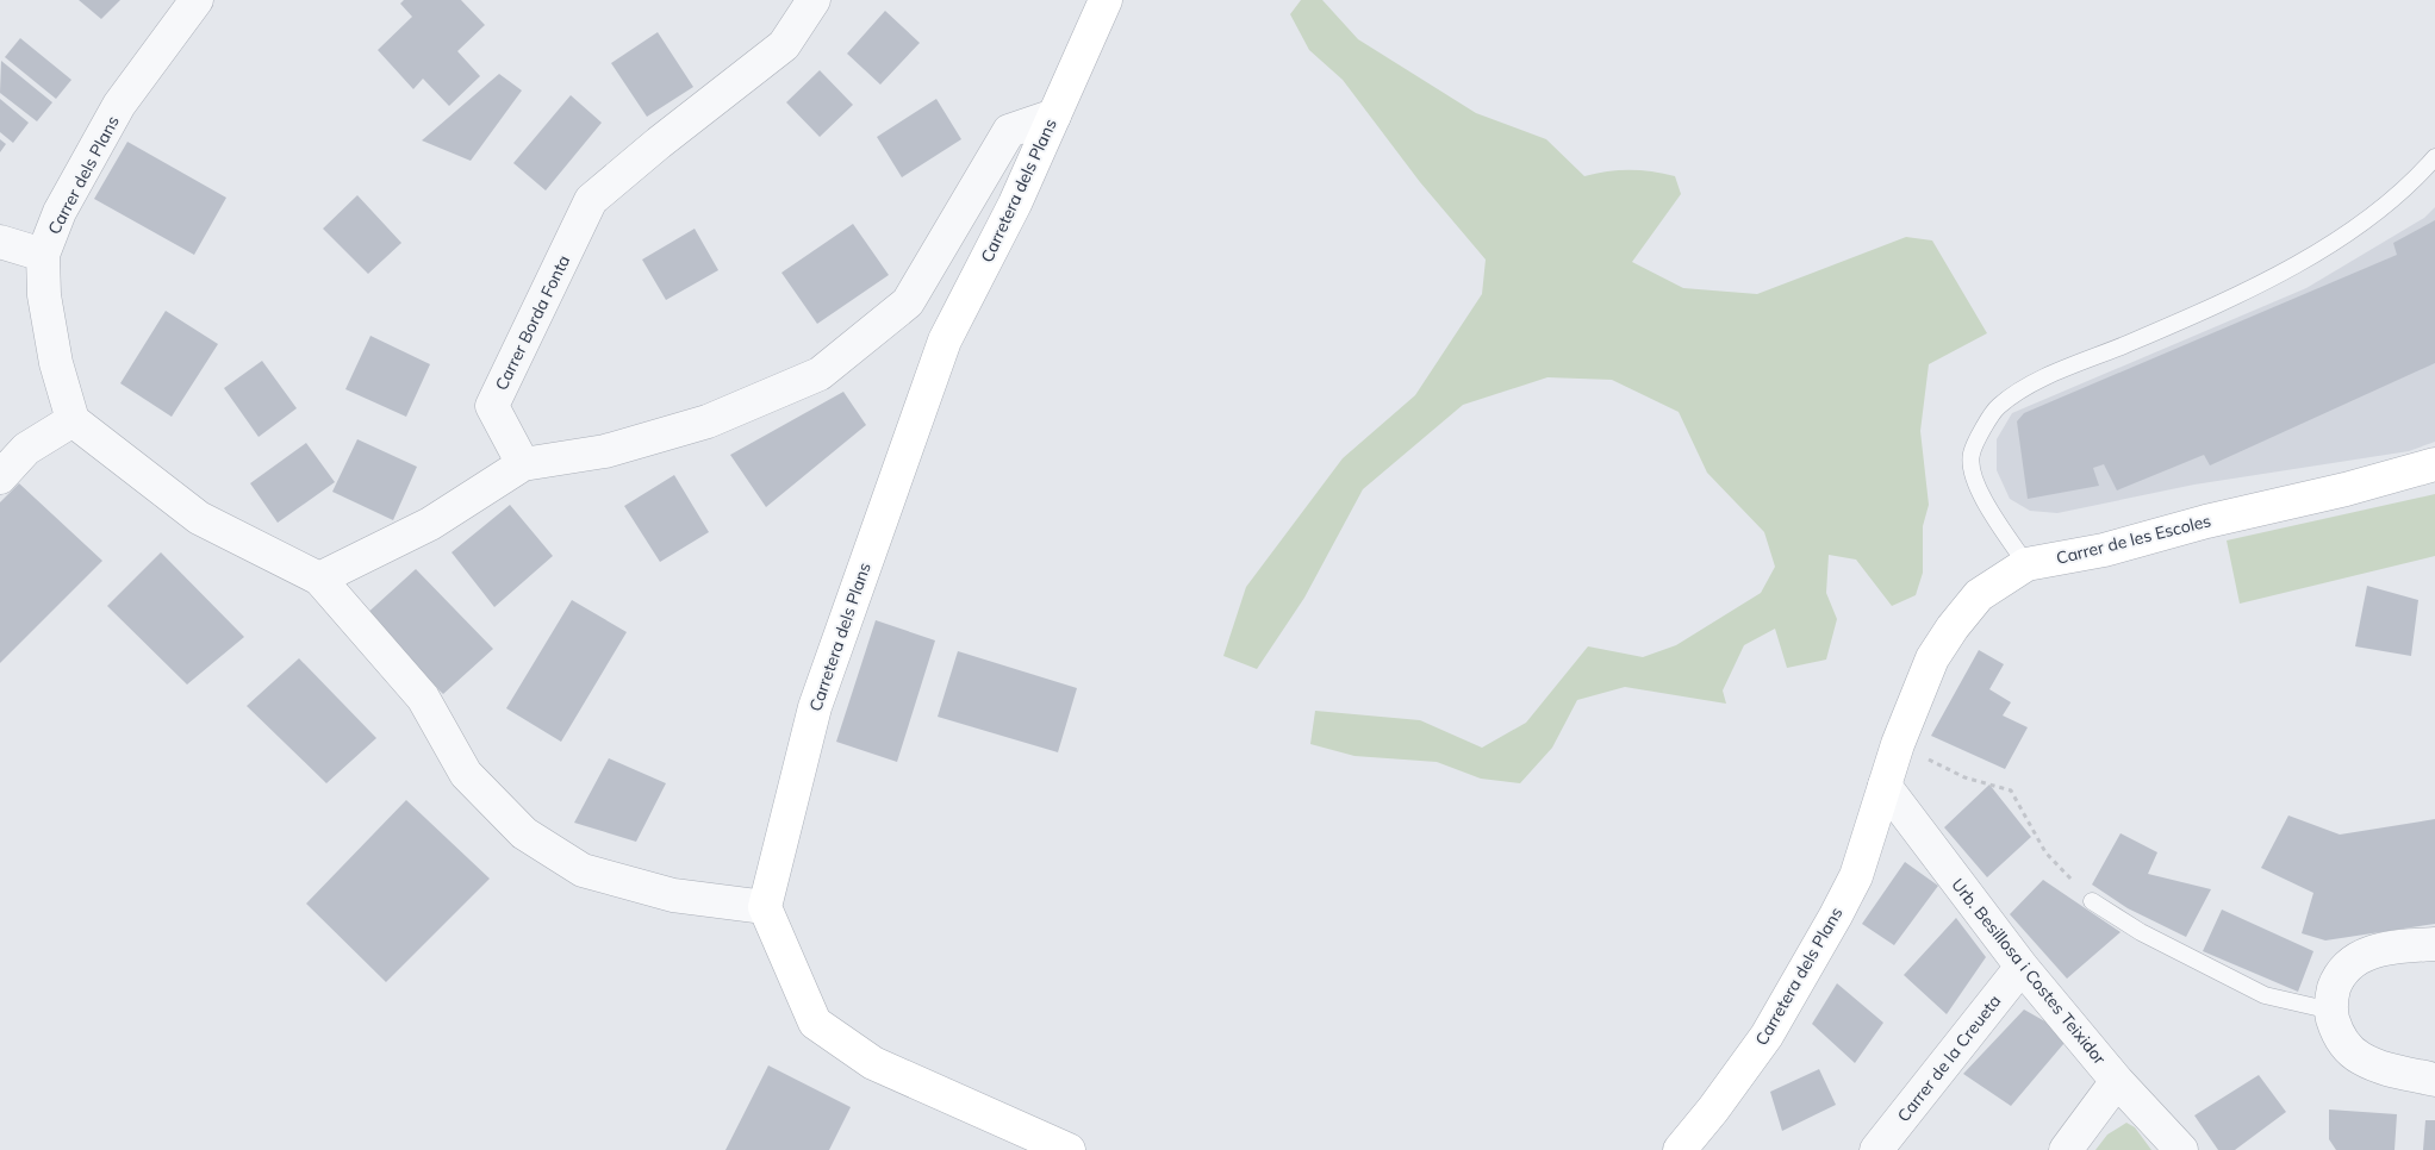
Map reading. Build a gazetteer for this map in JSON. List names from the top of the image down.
{
  "streets": {
    "main road": ["Carretera dels Plans", "Carrer de les Escoles"],
    "street": [
      "Carrer dels Plans",
      "Carrer Borda Fonta",
      "Urb. Besillosa i Costes Teixidor",
      "Carrer de la Creueta"
    ]
  },
  "crossings": [
    ["Carretera dels Plans", "Carrer de les Escoles"],
    ["Carretera dels Plans", "Urb. Besillosa i Costes Teixidor"],
    ["Carrer de les Escoles", "Urb. Besillosa i Costes Teixidor"],
    ["Urb. Besillosa i Costes Teixidor", "Carrer de la Creueta"]
  ]
}
